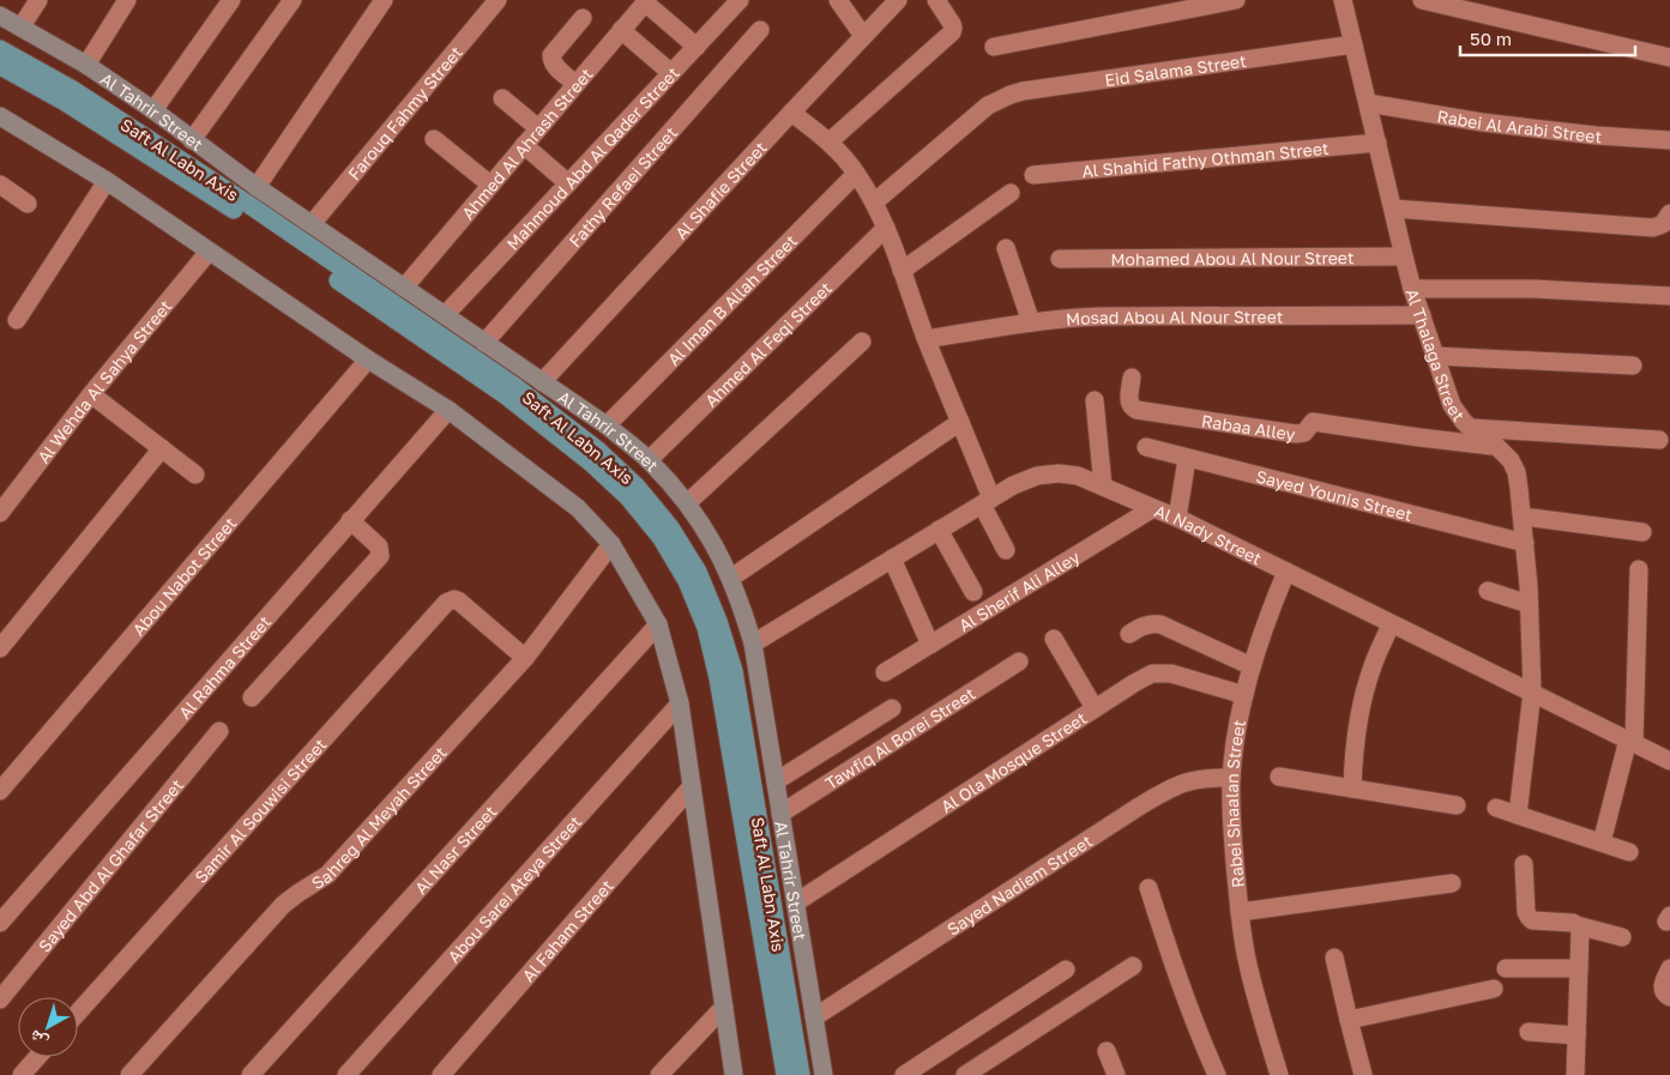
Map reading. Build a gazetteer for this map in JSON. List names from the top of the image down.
{
  "streets": {
    "main road": ["Saft Al Labn Axis"],
    "street": [
      "Eid Salama Street",
      "Al Tahrir Street",
      "Farouq Fahmy Street",
      "Rabei Al Arabi Street",
      "Ahmed Al Ahrash Street",
      "Mahmoud Abd Al Qader Street",
      "Al Shahid Fathy Othman Street",
      "Fathy Refaei Street",
      "Al Shafie Street",
      "Mohamed Abou Al Nour Street",
      "Al Iman B Allah Street",
      "Mosad Abou Al Nour Street",
      "Ahmed Al Feqi Street",
      "Al Thalaga Street",
      "Al Wehda Al Sahya Street",
      "Rabaa Alley",
      "Sayed Younis Street",
      "Al Nady Street",
      "Abou Nabot Street",
      "Al Sherif Ali Alley",
      "Al Rahma Street",
      "Tawfiq Al Borei Street",
      "Al Ola Mosque Street",
      "Rabei Shaalan Street",
      "Samir Al Souwisi Street",
      "Sahreg Al Meyah Street",
      "Al Nasr Street",
      "Sayed Abd Al Ghafar Street",
      "Sayed Nadiem Street",
      "Abou Sarei Ateya Street",
      "Al Faham Street"
    ]
  },
  "crossings": [
    ["Eid Salama Street", "Al Thalaga Street"],
    ["Al Tahrir Street", "Farouq Fahmy Street"],
    ["Al Tahrir Street", "Ahmed Al Ahrash Street"],
    ["Al Tahrir Street", "Mahmoud Abd Al Qader Street"],
    ["Al Tahrir Street", "Fathy Refaei Street"],
    ["Al Tahrir Street", "Al Shafie Street"],
    ["Al Tahrir Street", "Al Iman B Allah Street"],
    ["Al Tahrir Street", "Ahmed Al Feqi Street"],
    ["Al Tahrir Street", "Al Nady Street"],
    ["Al Tahrir Street", "Tawfiq Al Borei Street"],
    ["Al Tahrir Street", "Al Ola Mosque Street"],
    ["Al Tahrir Street", "Sayed Nadiem Street"],
    ["Rabei Al Arabi Street", "Al Thalaga Street"],
    ["Al Shahid Fathy Othman Street", "Al Thalaga Street"],
    ["Mohamed Abou Al Nour Street", "Al Thalaga Street"],
    ["Mosad Abou Al Nour Street", "Al Thalaga Street"],
    ["Al Thalaga Street", "Rabaa Alley"],
    ["Al Thalaga Street", "Sayed Younis Street"],
    ["Al Thalaga Street", "Al Nady Street"],
    ["Al Nady Street", "Al Sherif Ali Alley"],
    ["Al Nady Street", "Rabei Shaalan Street"],
    ["Al Ola Mosque Street", "Rabei Shaalan Street"],
    ["Rabei Shaalan Street", "Sayed Nadiem Street"],
    ["Samir Al Souwisi Street", "Sahreg Al Meyah Street"]
  ],
  "scale_bar": "50 m",
  "north": "bottom left"
}
